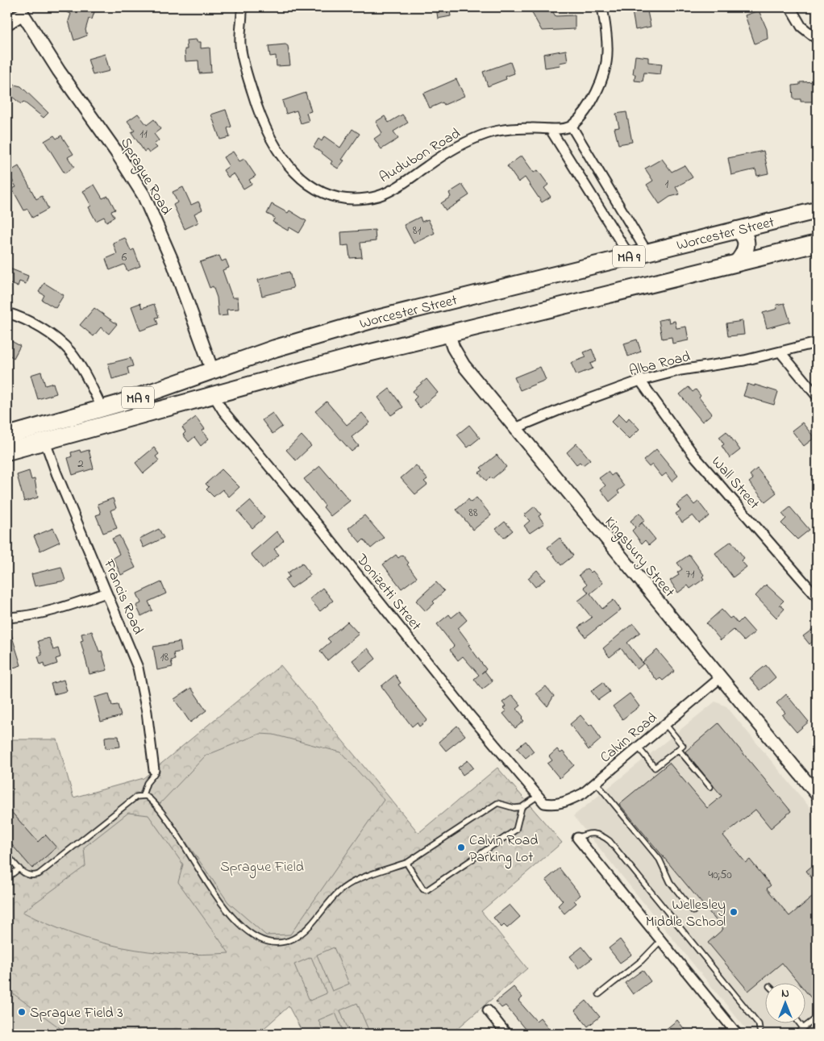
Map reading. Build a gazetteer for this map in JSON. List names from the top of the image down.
{
  "streets": {
    "highway": ["Worcester Street", "MA 9"],
    "main road": ["Sprague Road", "Kingsbury Street"],
    "street": [
      "Audubon Road",
      "Alba Road",
      "Wall Street",
      "Donizetti Street",
      "Francis Road",
      "Calvin Road"
    ]
  },
  "crossings": [
    ["Sprague Road", "Worcester Street"],
    ["MA 9", "Kingsbury Street"],
    ["MA 9", "Donizetti Street"],
    ["MA 9", "Francis Road"],
    ["Alba Road", "Wall Street"],
    ["Alba Road", "Kingsbury Street"],
    ["Kingsbury Street", "Calvin Road"],
    ["Donizetti Street", "Calvin Road"]
  ],
  "parks": ["Sprague Field"],
  "places": ["Calvin Road Parking Lot", "Wellesley Middle School", "Sprague Field 3"],
  "house_numbers": [
    "11",
    "1",
    "81",
    "6",
    "2",
    "88",
    "71",
    "18",
    "40;50"
  ],
  "north": "top"
}
